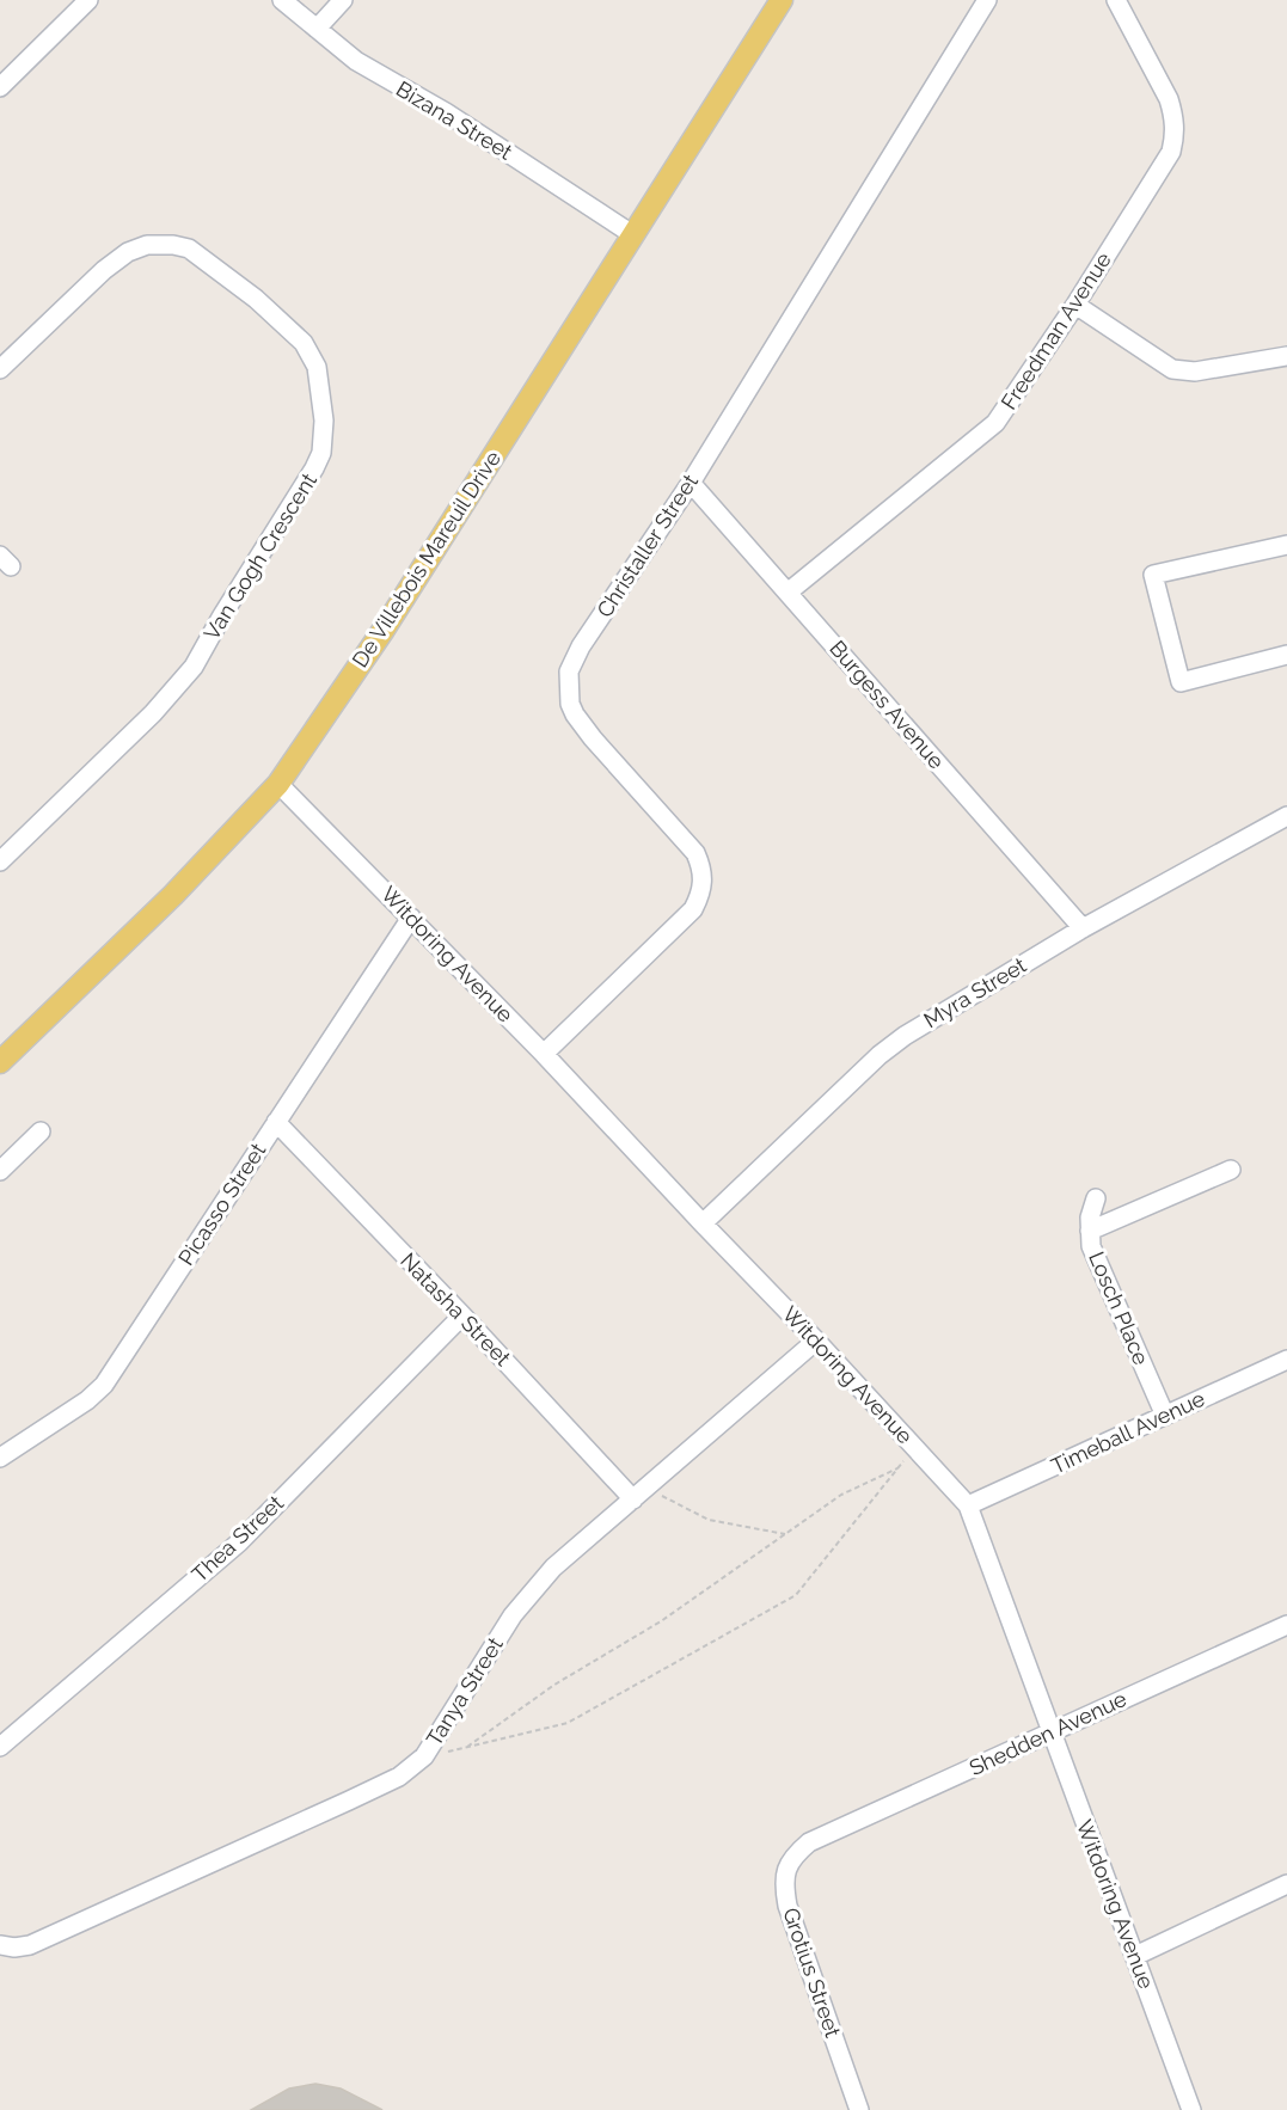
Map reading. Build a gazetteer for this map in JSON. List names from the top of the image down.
{
  "streets": {
    "main road": ["De Villebois Mareuil Drive"],
    "street": [
      "Bizana Street",
      "Freedman Avenue",
      "Christaller Street",
      "Van Gogh Crescent",
      "Burgess Avenue",
      "Witdoring Avenue",
      "Myra Street",
      "Picasso Street",
      "Losch Place",
      "Natasha Street",
      "Timeball Avenue",
      "Thea Street",
      "Tanya Street",
      "Shedden Avenue",
      "Grotius Street"
    ]
  },
  "crossings": [
    ["Bizana Street", "De Villebois Mareuil Drive"],
    ["Freedman Avenue", "Burgess Avenue"],
    ["Christaller Street", "Burgess Avenue"],
    ["Christaller Street", "Witdoring Avenue"],
    ["De Villebois Mareuil Drive", "Witdoring Avenue"],
    ["Burgess Avenue", "Myra Street"],
    ["Witdoring Avenue", "Myra Street"],
    ["Witdoring Avenue", "Picasso Street"],
    ["Witdoring Avenue", "Timeball Avenue"],
    ["Witdoring Avenue", "Tanya Street"],
    ["Witdoring Avenue", "Shedden Avenue"],
    ["Picasso Street", "Natasha Street"],
    ["Losch Place", "Timeball Avenue"],
    ["Natasha Street", "Thea Street"],
    ["Natasha Street", "Tanya Street"],
    ["Shedden Avenue", "Grotius Street"]
  ]
}
